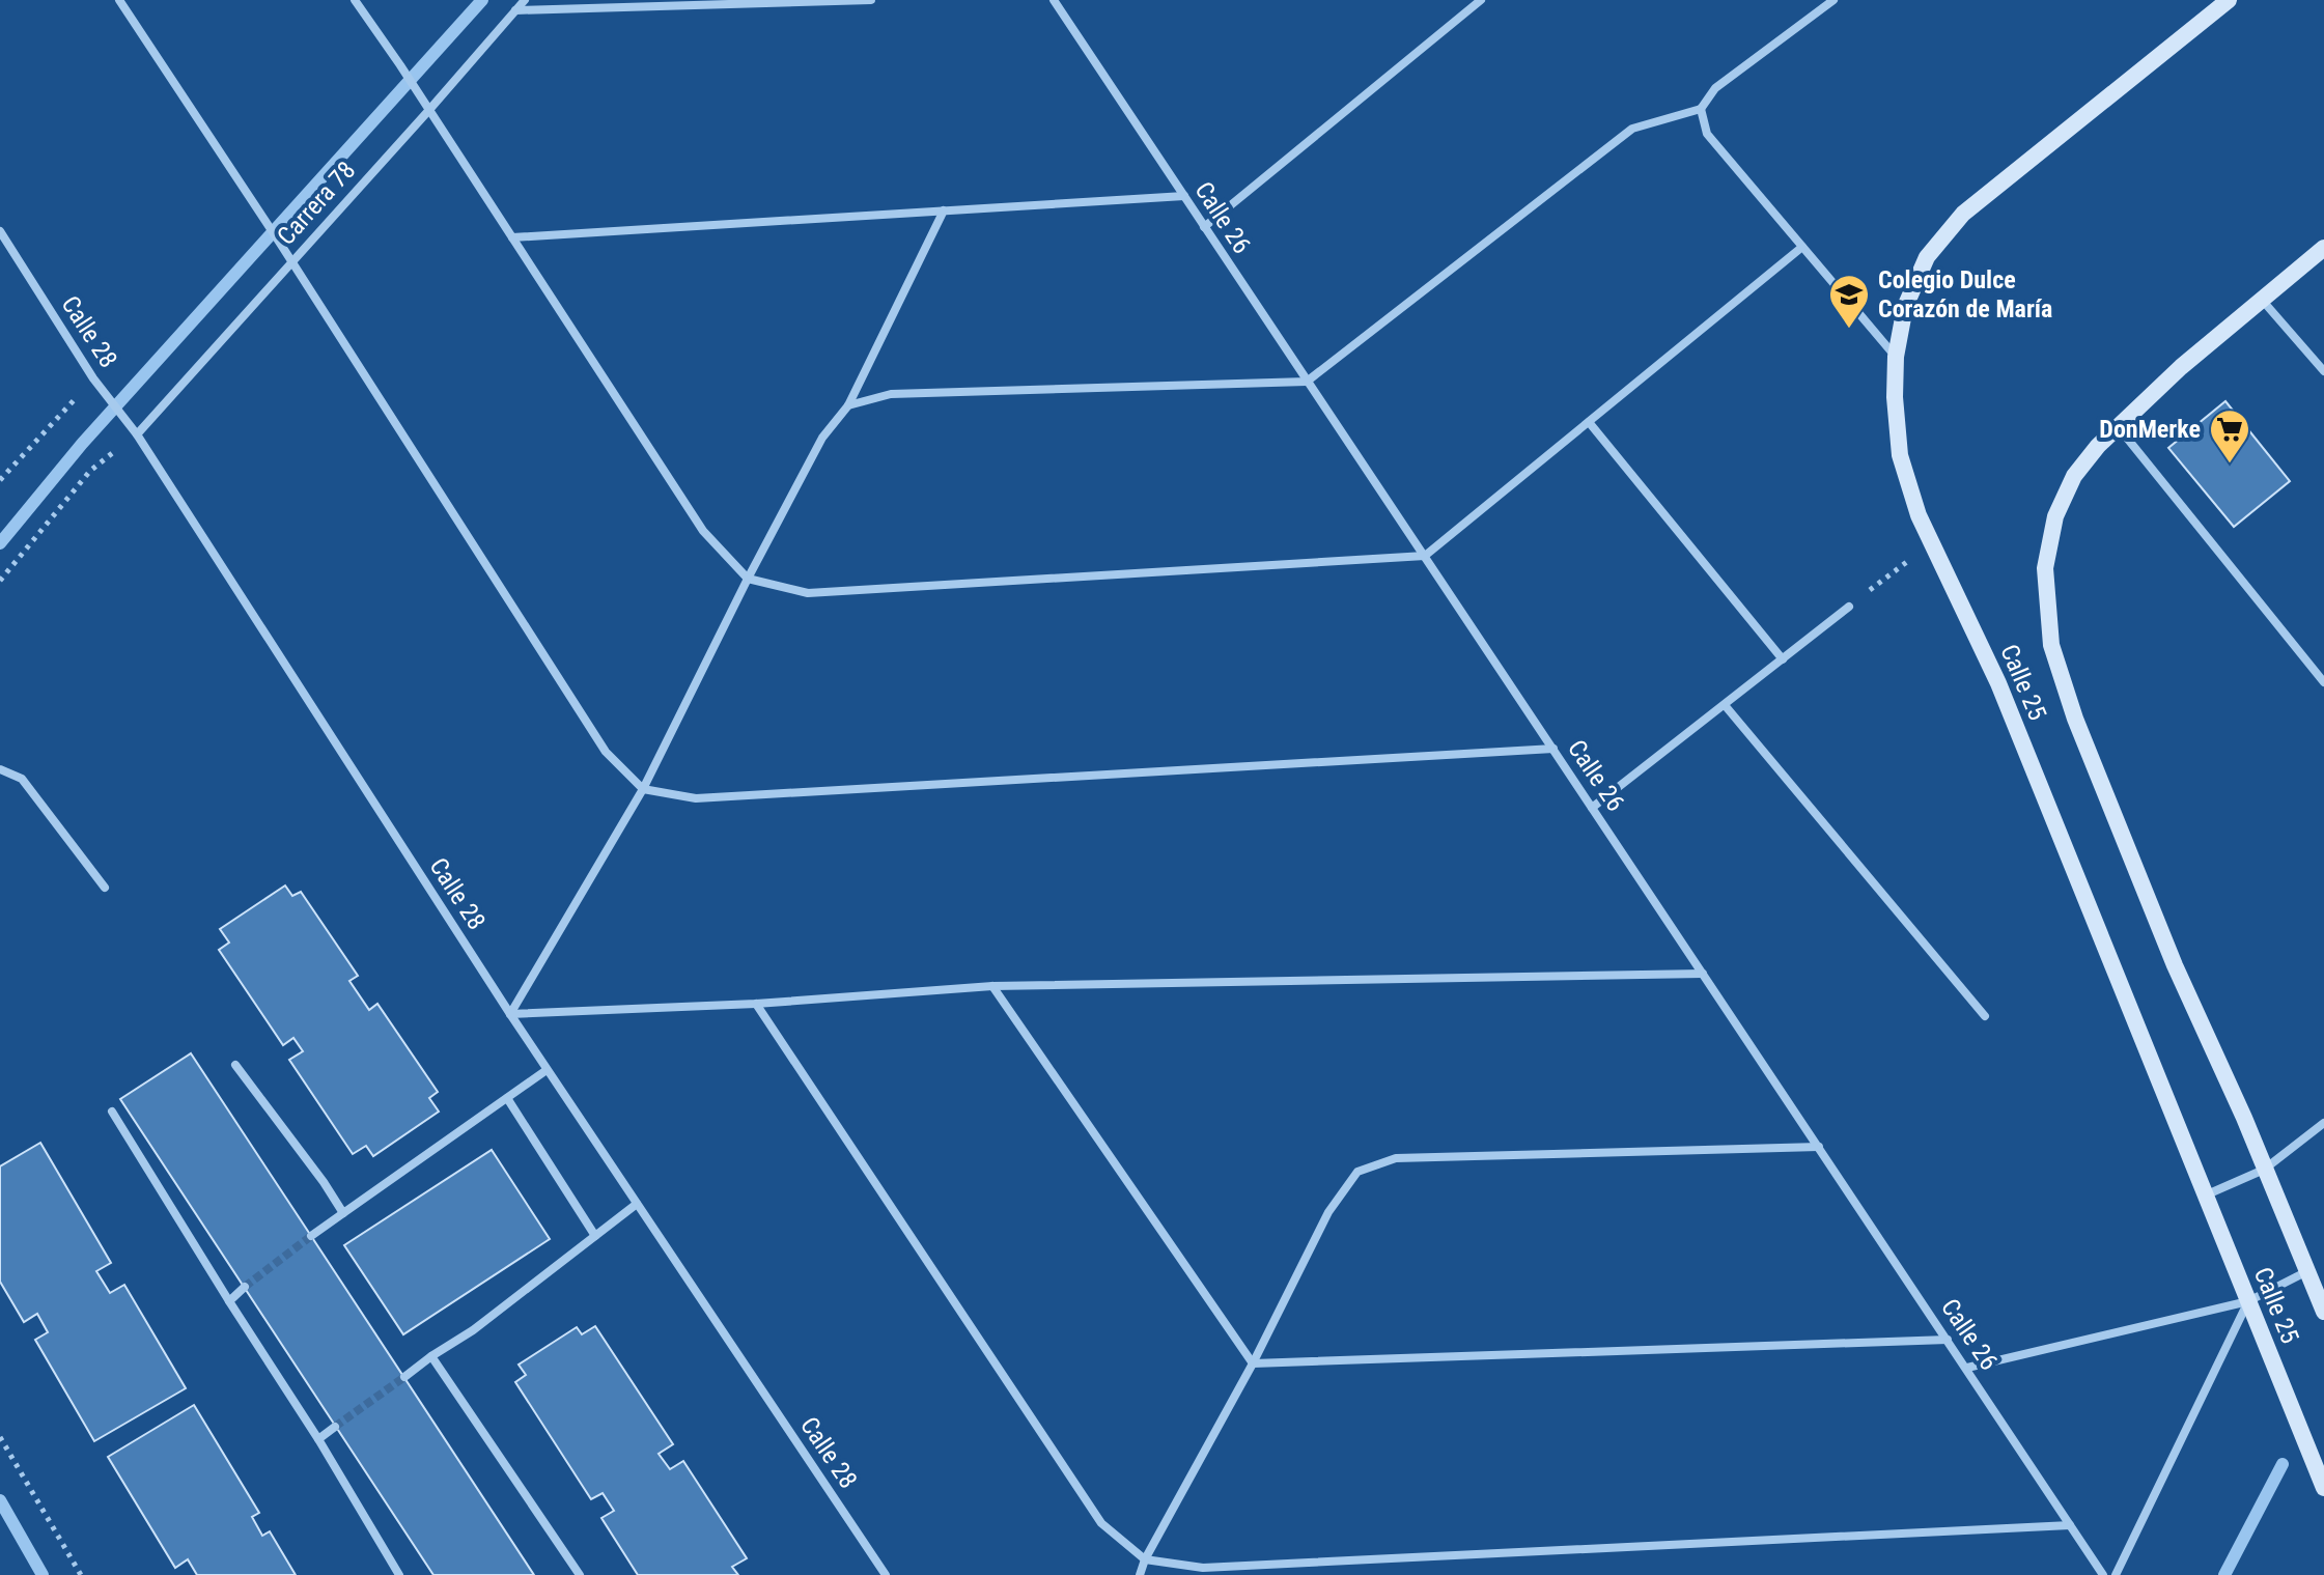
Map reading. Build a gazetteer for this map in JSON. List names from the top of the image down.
{
  "streets": {
    "street": [
      "Carrera 78",
      "Calle 26",
      "Calle 28",
      "Calle 25"
    ]
  },
  "crossings": [
    ["Carrera 78", "Calle 28"]
  ],
  "places": {
    "school or university": ["Colegio Dulce Corazón de María"],
    "supermarket": ["DonMerke"]
  }
}
